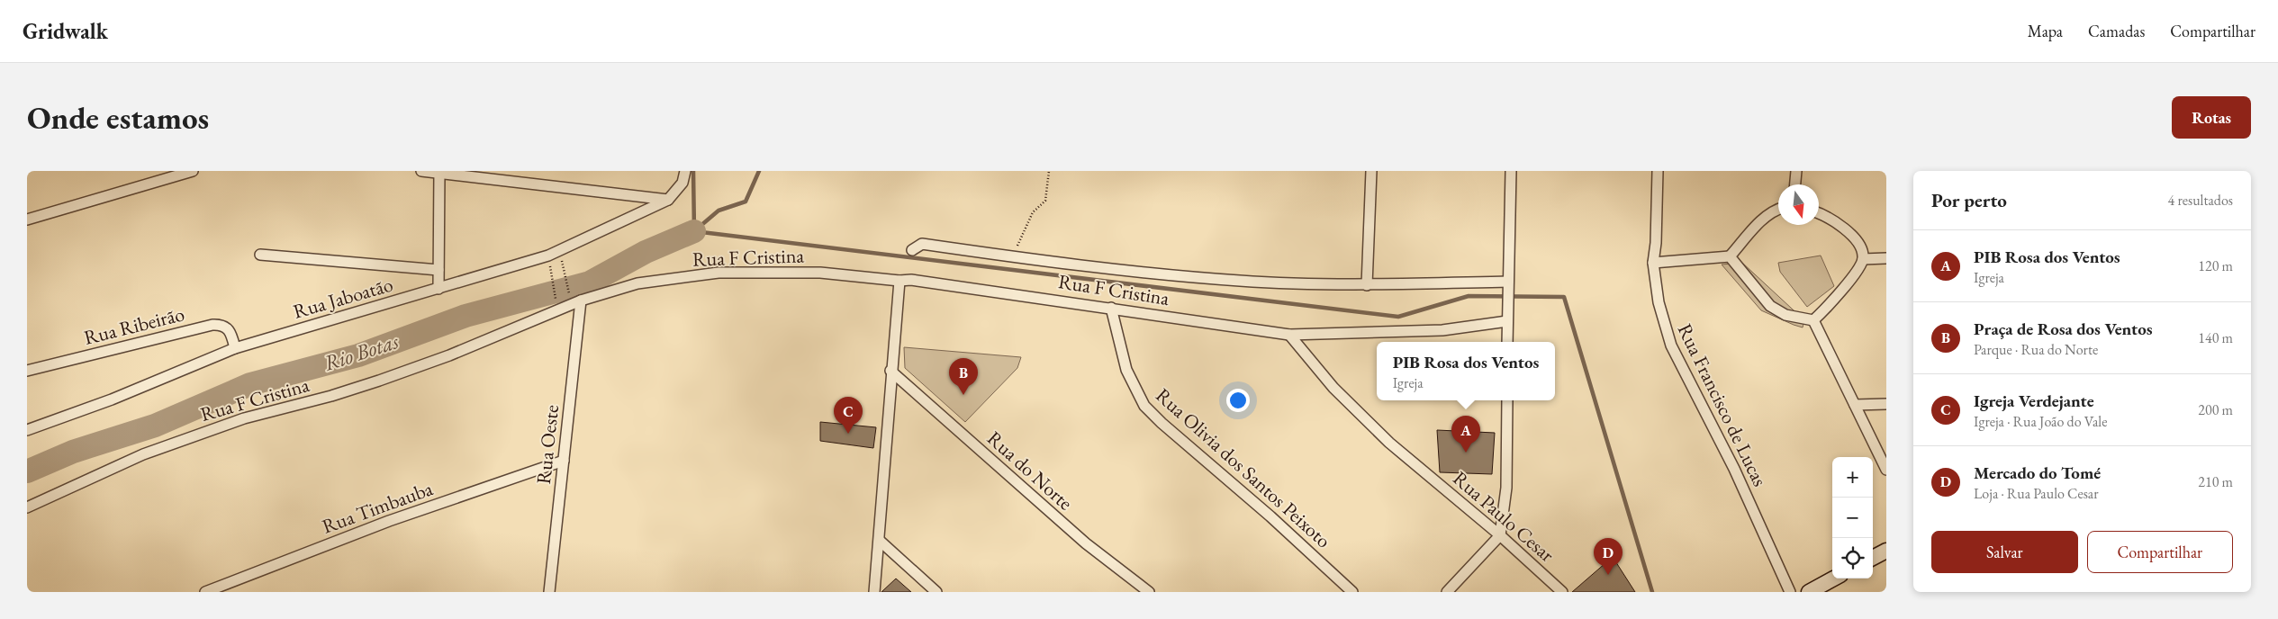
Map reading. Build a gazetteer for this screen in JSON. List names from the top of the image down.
{
  "streets": {
    "street": [
      "Rua F Cristina",
      "Rua Jaboatão",
      "Rua Ribeirão",
      "Rua Francisco de Lucas",
      "Rua Oeste",
      "Rua Olivia dos Santos Peixoto",
      "Rua do Norte",
      "Rua Timbauba",
      "Rua Paulo Cesar"
    ]
  },
  "crossings": [
    ["Rua F Cristina", "Rua Oeste"],
    ["Rua F Cristina", "Rua Olivia dos Santos Peixoto"],
    ["Rua F Cristina", "Rua Paulo Cesar"],
    ["Rua Jaboatão", "Rua Ribeirão"],
    ["Rua Oeste", "Rua Timbauba"]
  ],
  "water": ["Rio Botas"],
  "north": "bottom",
  "page": {
    "header": "Gridwalk",
    "nav": ["Mapa", "Camadas", "Compartilhar"],
    "buttons": [
      "Rotas",
      ["Salvar", "Compartilhar"]
    ],
    "title": "Onde estamos",
    "heading": ["Por perto", "4 resultados"],
    "list": [
      {
        "mark": "A",
        "name": "PIB Rosa dos Ventos",
        "note": "Igreja",
        "value": "120 m"
      },
      {
        "mark": "B",
        "name": "Praça de Rosa dos Ventos",
        "note": "Parque · Rua do Norte",
        "value": "140 m"
      },
      {
        "mark": "C",
        "name": "Igreja Verdejante",
        "note": "Igreja · Rua João do Vale",
        "value": "200 m"
      },
      {
        "mark": "D",
        "name": "Mercado do Tomé",
        "note": "Loja · Rua Paulo Cesar",
        "value": "210 m"
      }
    ],
    "popup": ["PIB Rosa dos Ventos", "Igreja"],
    "pins": [
      "B",
      "C",
      "A",
      "D"
    ],
    "map_buttons": ["+", "−"]
  }
}
